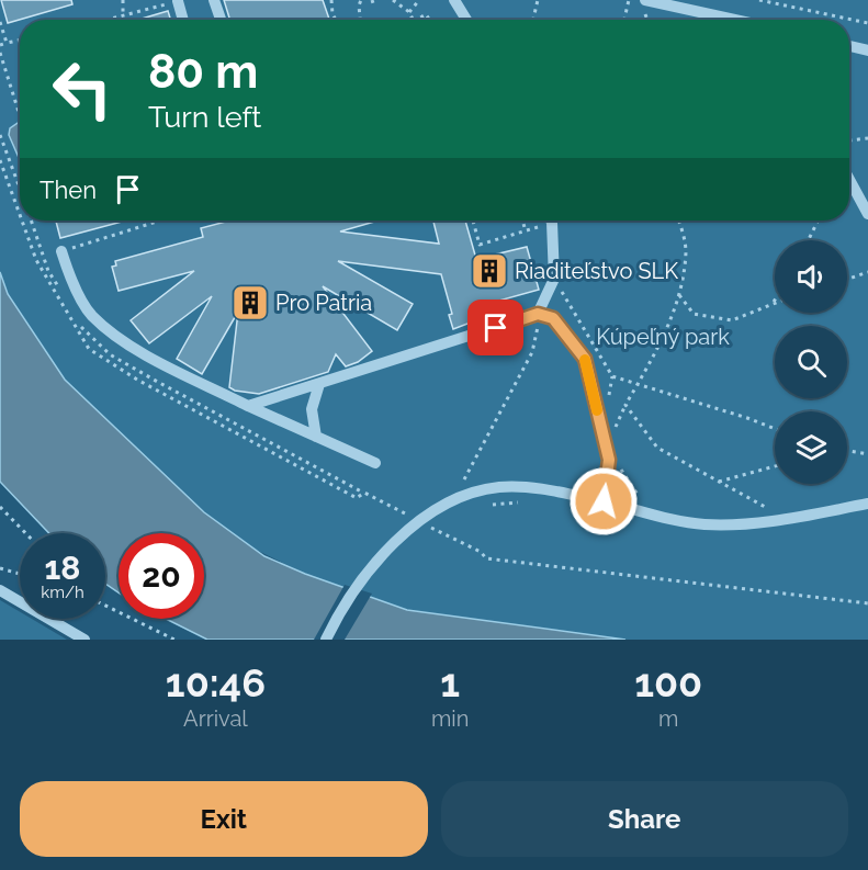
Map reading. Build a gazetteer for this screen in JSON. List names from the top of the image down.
{
  "parks": ["Kúpeľný park"],
  "places": {
    "building": ["Riaditeľstvo SLK", "Pro Patria"]
  },
  "page": {
    "turn": ["80 m", "Turn left"],
    "then": "Then",
    "speed": "18 km/h",
    "limit": "20",
    "eta": [
      "10:46",
      "Arrival",
      "1",
      "min",
      "100",
      "m"
    ],
    "buttons": ["Exit", "Share"]
  }
}
